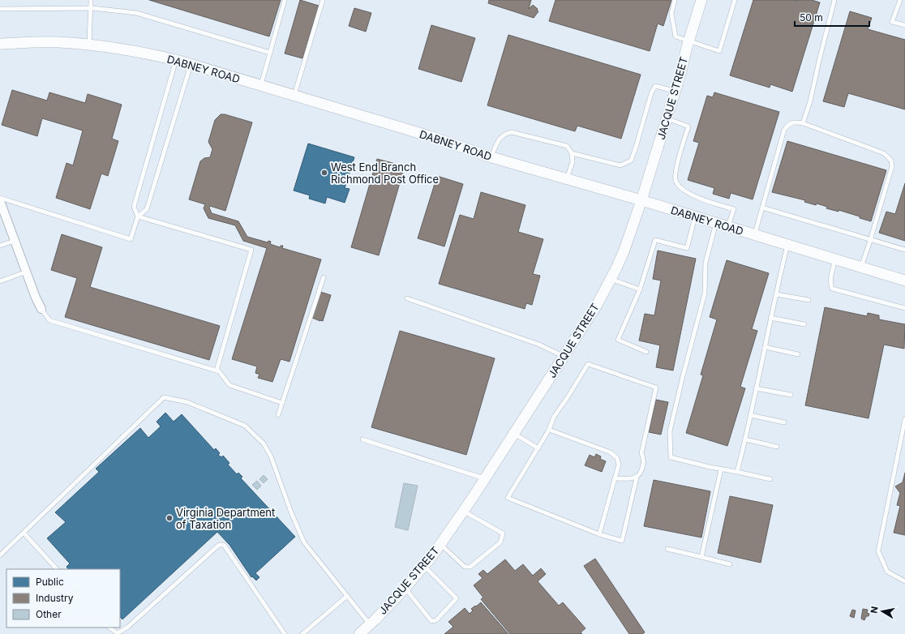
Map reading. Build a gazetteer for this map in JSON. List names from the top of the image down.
{
  "streets": {
    "street": ["DABNEY ROAD", "JACQUE STREET"]
  },
  "crossings": [
    ["DABNEY ROAD", "JACQUE STREET"]
  ],
  "places": ["West End Branch Richmond Post Office", "Virginia Department of Taxation"],
  "legend": ["Public", "Industry", "Other"],
  "scale_bar": "50 m",
  "north": "left"
}
